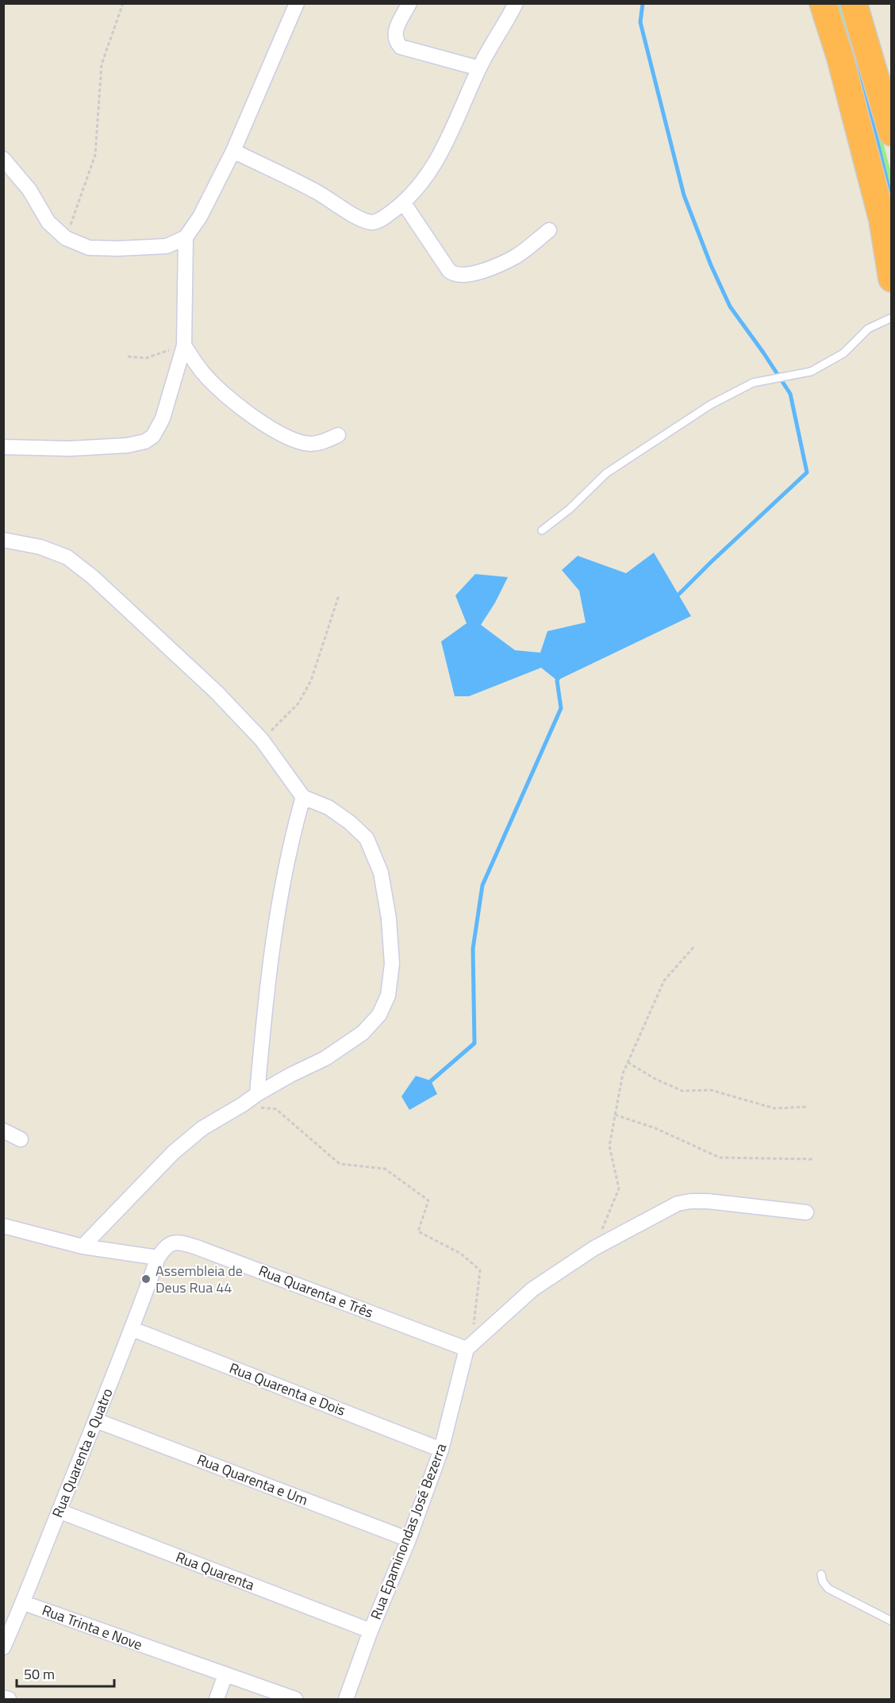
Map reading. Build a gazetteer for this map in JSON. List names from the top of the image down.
{
  "streets": {
    "street": [
      "Rua Quarenta e Três",
      "Rua Quarenta e Dois",
      "Rua Quarenta e Quatro",
      "Rua Quarenta e Um",
      "Rua Epaminondas José Bezerra",
      "Rua Quarenta",
      "Rua Trinta e Nove"
    ]
  },
  "crossings": [
    ["Rua Quarenta e Três", "Rua Quarenta e Quatro"],
    ["Rua Quarenta e Três", "Rua Epaminondas José Bezerra"],
    ["Rua Quarenta e Dois", "Rua Quarenta e Quatro"],
    ["Rua Quarenta e Dois", "Rua Epaminondas José Bezerra"],
    ["Rua Quarenta e Quatro", "Rua Quarenta e Um"],
    ["Rua Quarenta e Quatro", "Rua Quarenta"],
    ["Rua Quarenta e Quatro", "Rua Trinta e Nove"],
    ["Rua Quarenta e Um", "Rua Epaminondas José Bezerra"],
    ["Rua Epaminondas José Bezerra", "Rua Quarenta"]
  ],
  "places": ["Assembleia de Deus Rua 44"],
  "scale_bar": "50 m"
}
